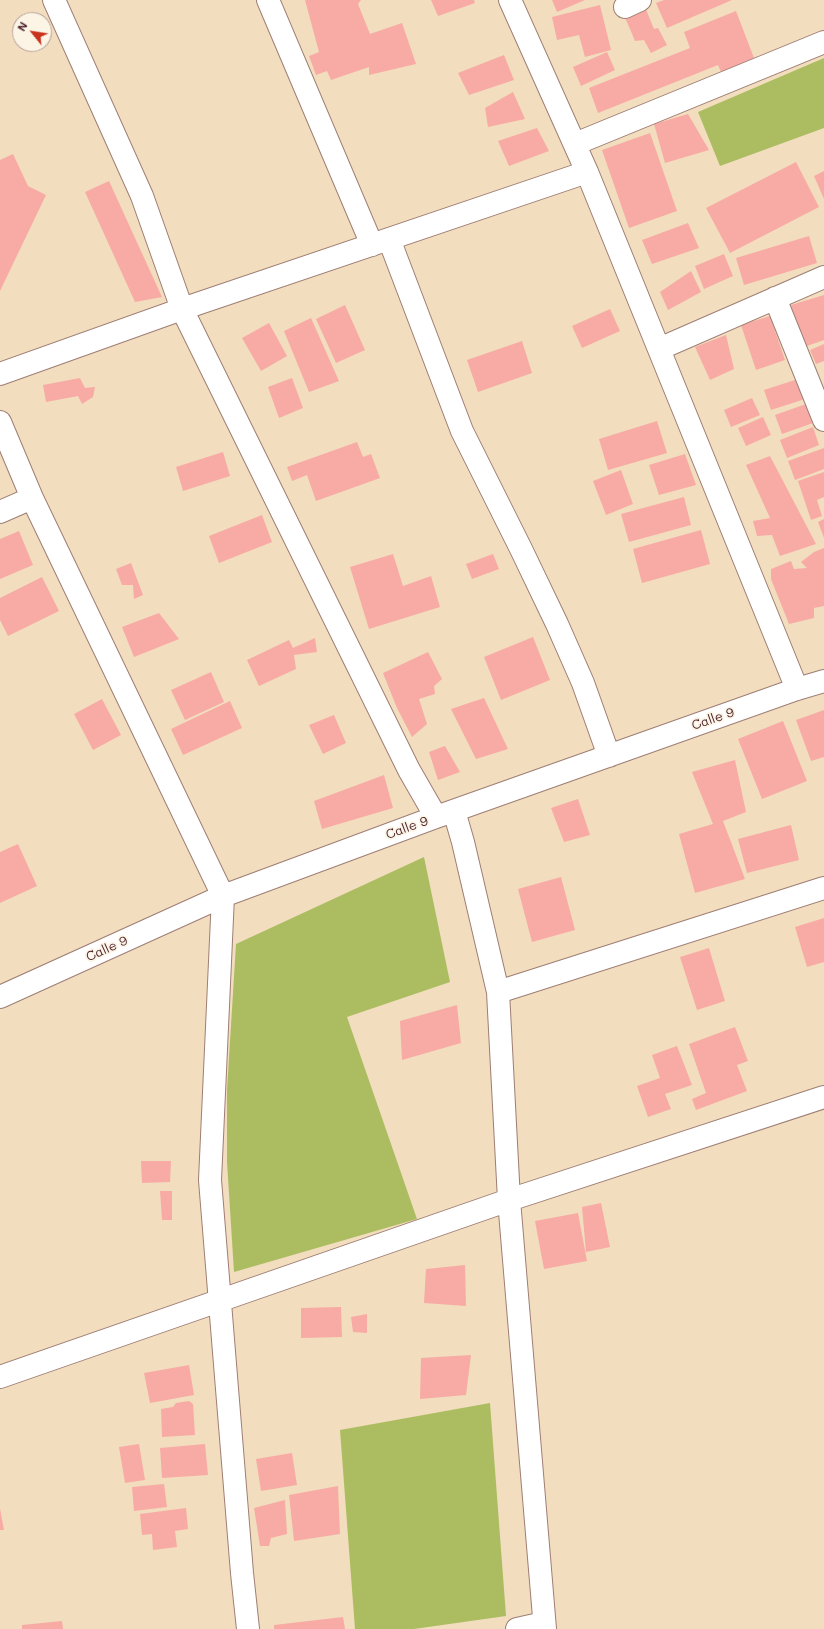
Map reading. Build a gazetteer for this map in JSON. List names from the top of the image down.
{
  "streets": {
    "street": ["Calle 9"]
  },
  "north": "top left"
}
